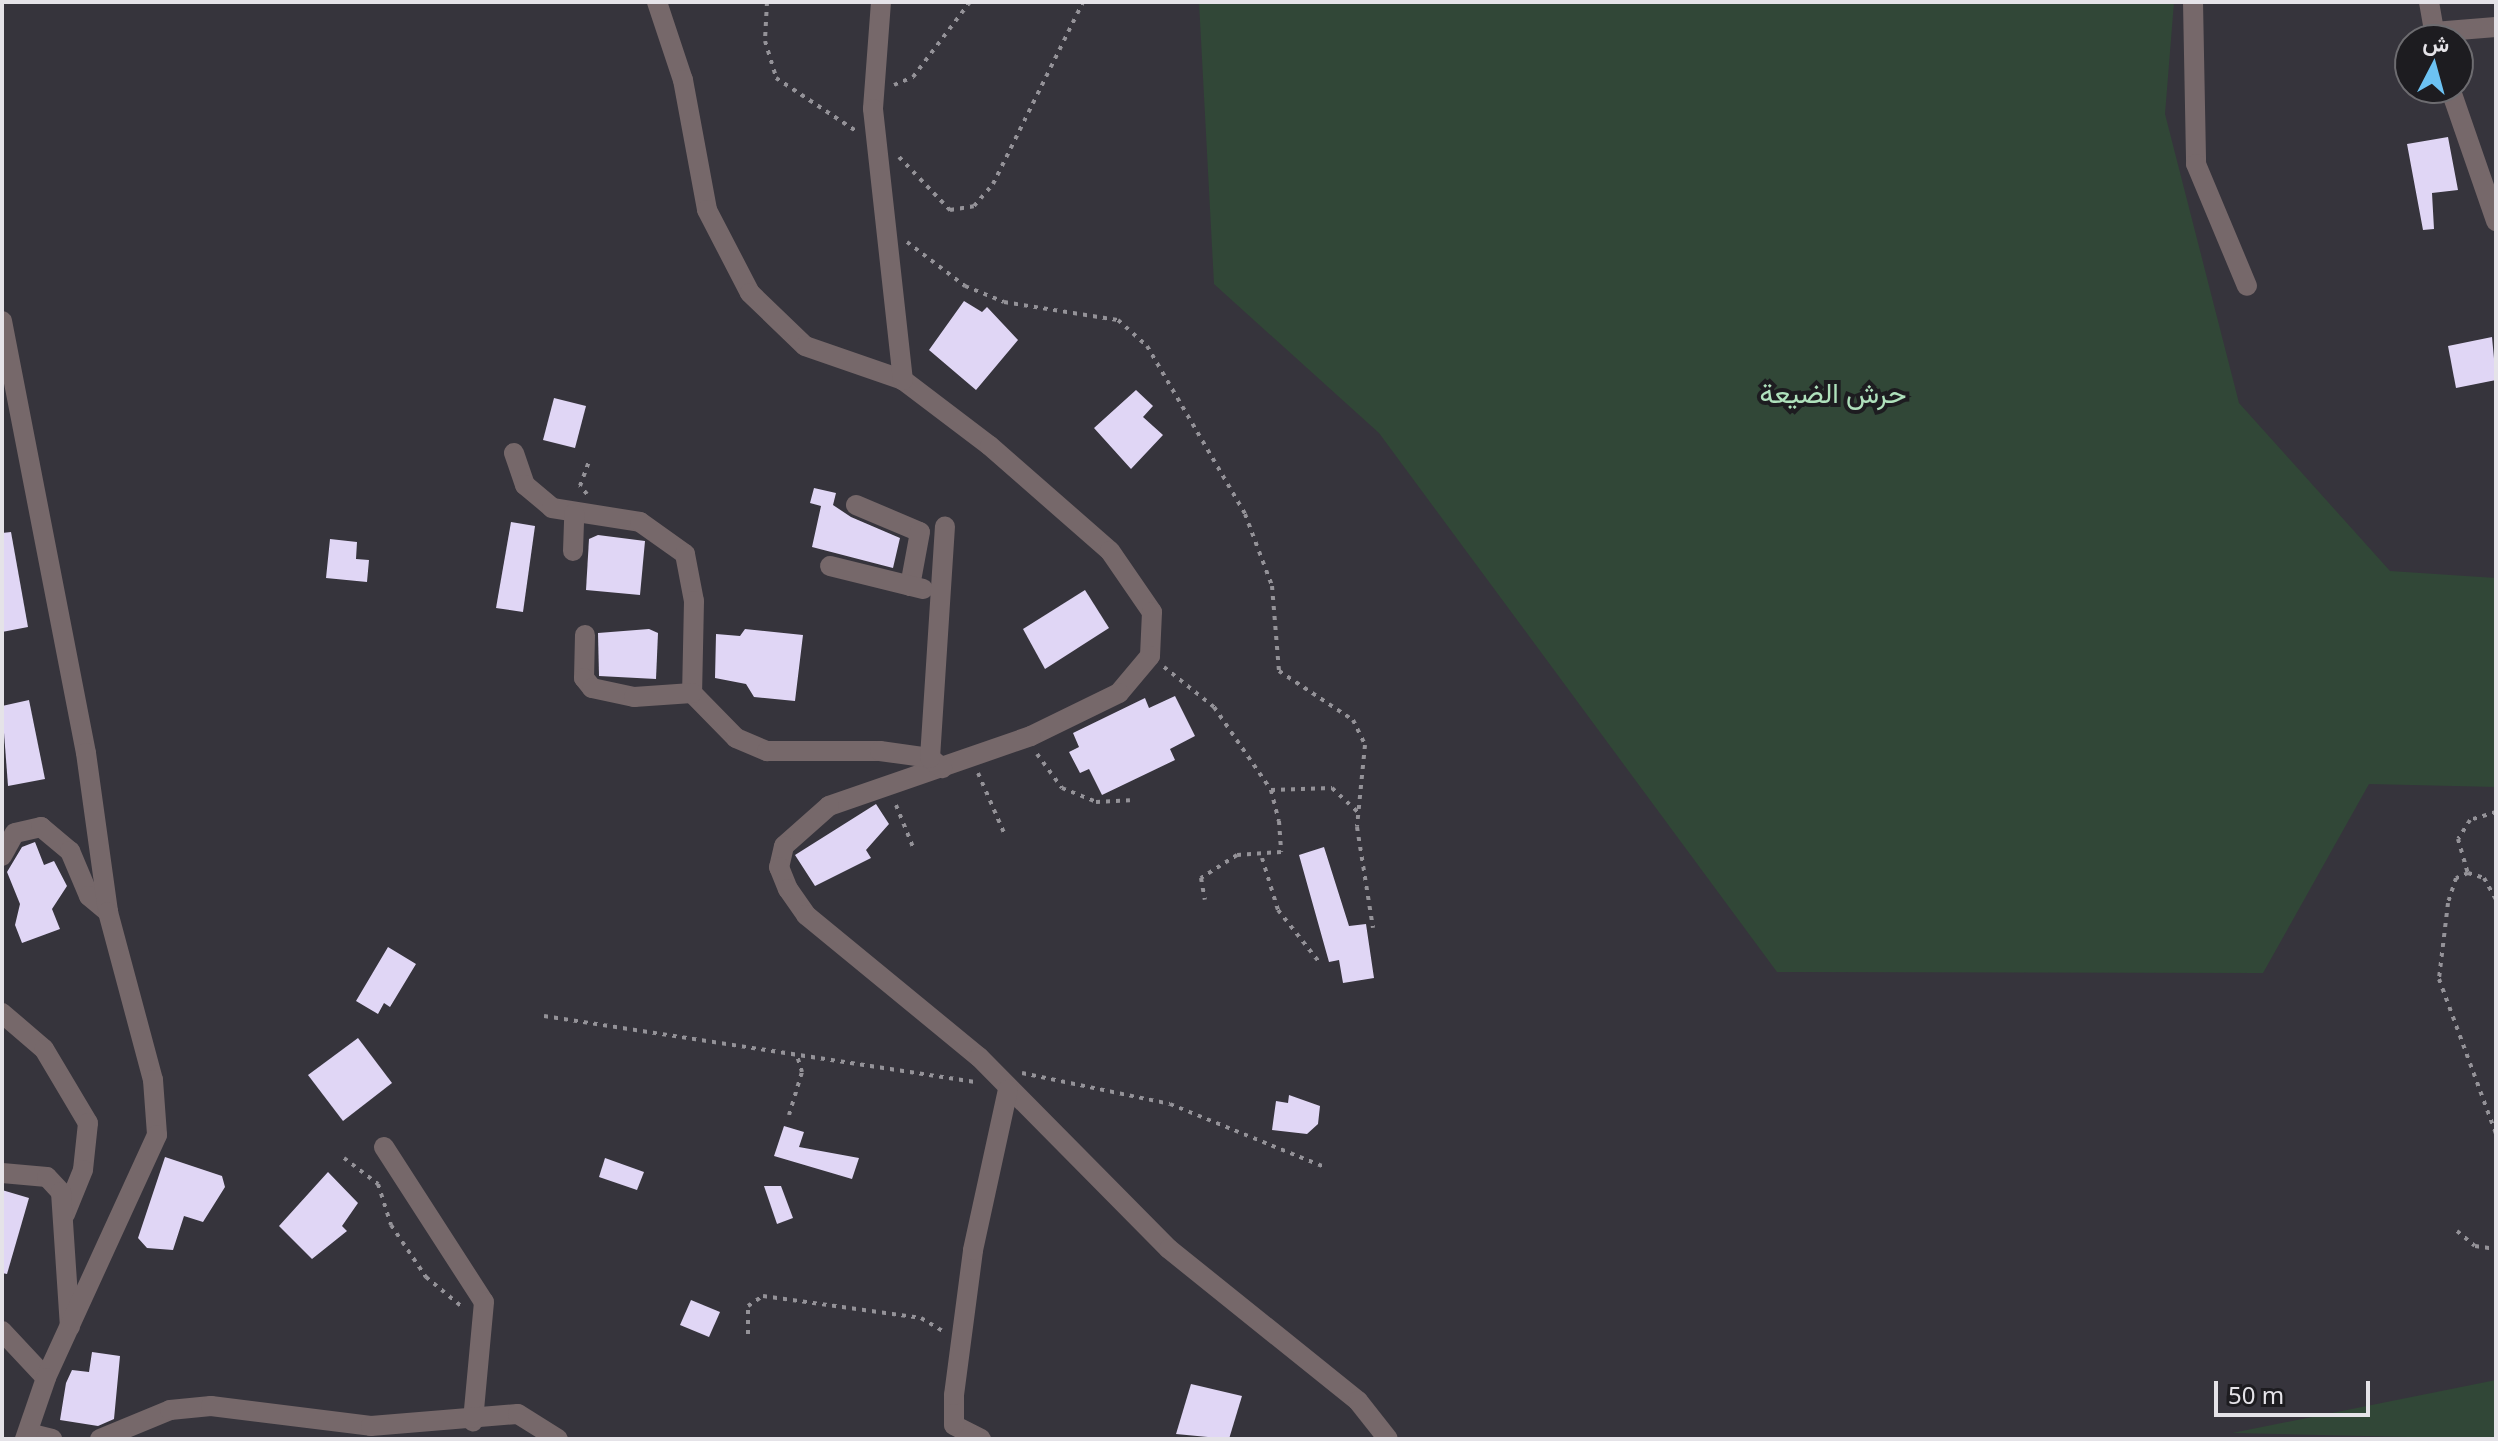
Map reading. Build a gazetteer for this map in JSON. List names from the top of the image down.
{
  "parks": ["حرش الضيعة"],
  "scale_bar": "50 m",
  "north": "top"
}
